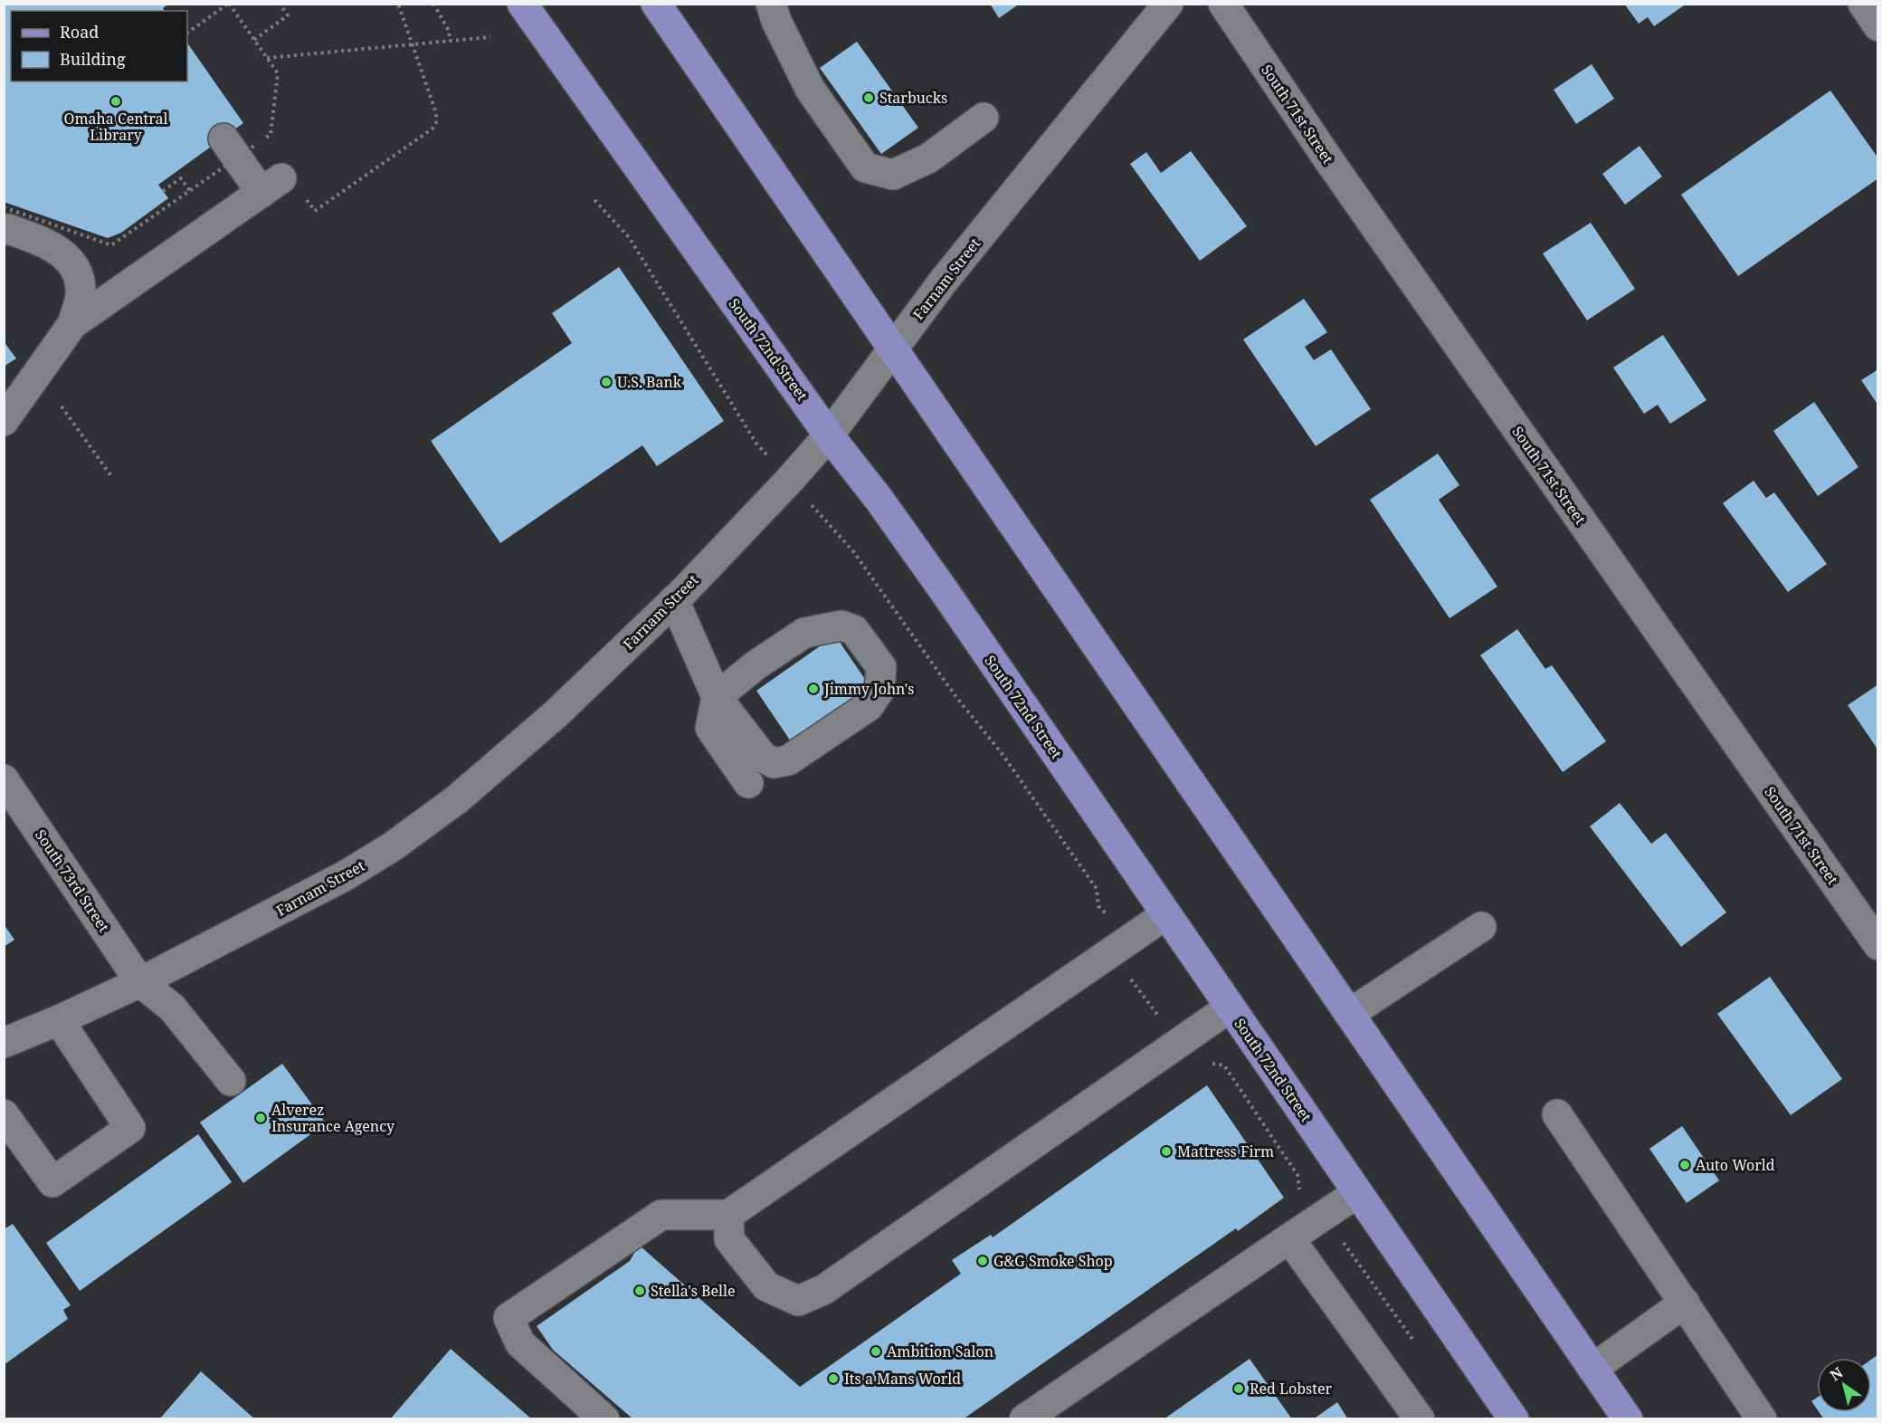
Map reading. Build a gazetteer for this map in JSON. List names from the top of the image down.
{
  "streets": {
    "main road": ["South 72nd Street"],
    "street": ["South 71st Street", "Farnam Street", "South 73rd Street"]
  },
  "crossings": [
    ["Farnam Street", "South 72nd Street"],
    ["Farnam Street", "South 73rd Street"]
  ],
  "places": [
    "Starbucks",
    "Omaha Central Library",
    "U.S. Bank",
    "Jimmy John's",
    "Alverez Insurance Agency",
    "Mattress Firm",
    "Auto World",
    "G&G Smoke Shop",
    "Stella's Belle",
    "Ambition Salon",
    "Its a Mans World",
    "Red Lobster"
  ],
  "legend": ["Road", "Building"],
  "north": "top left"
}
